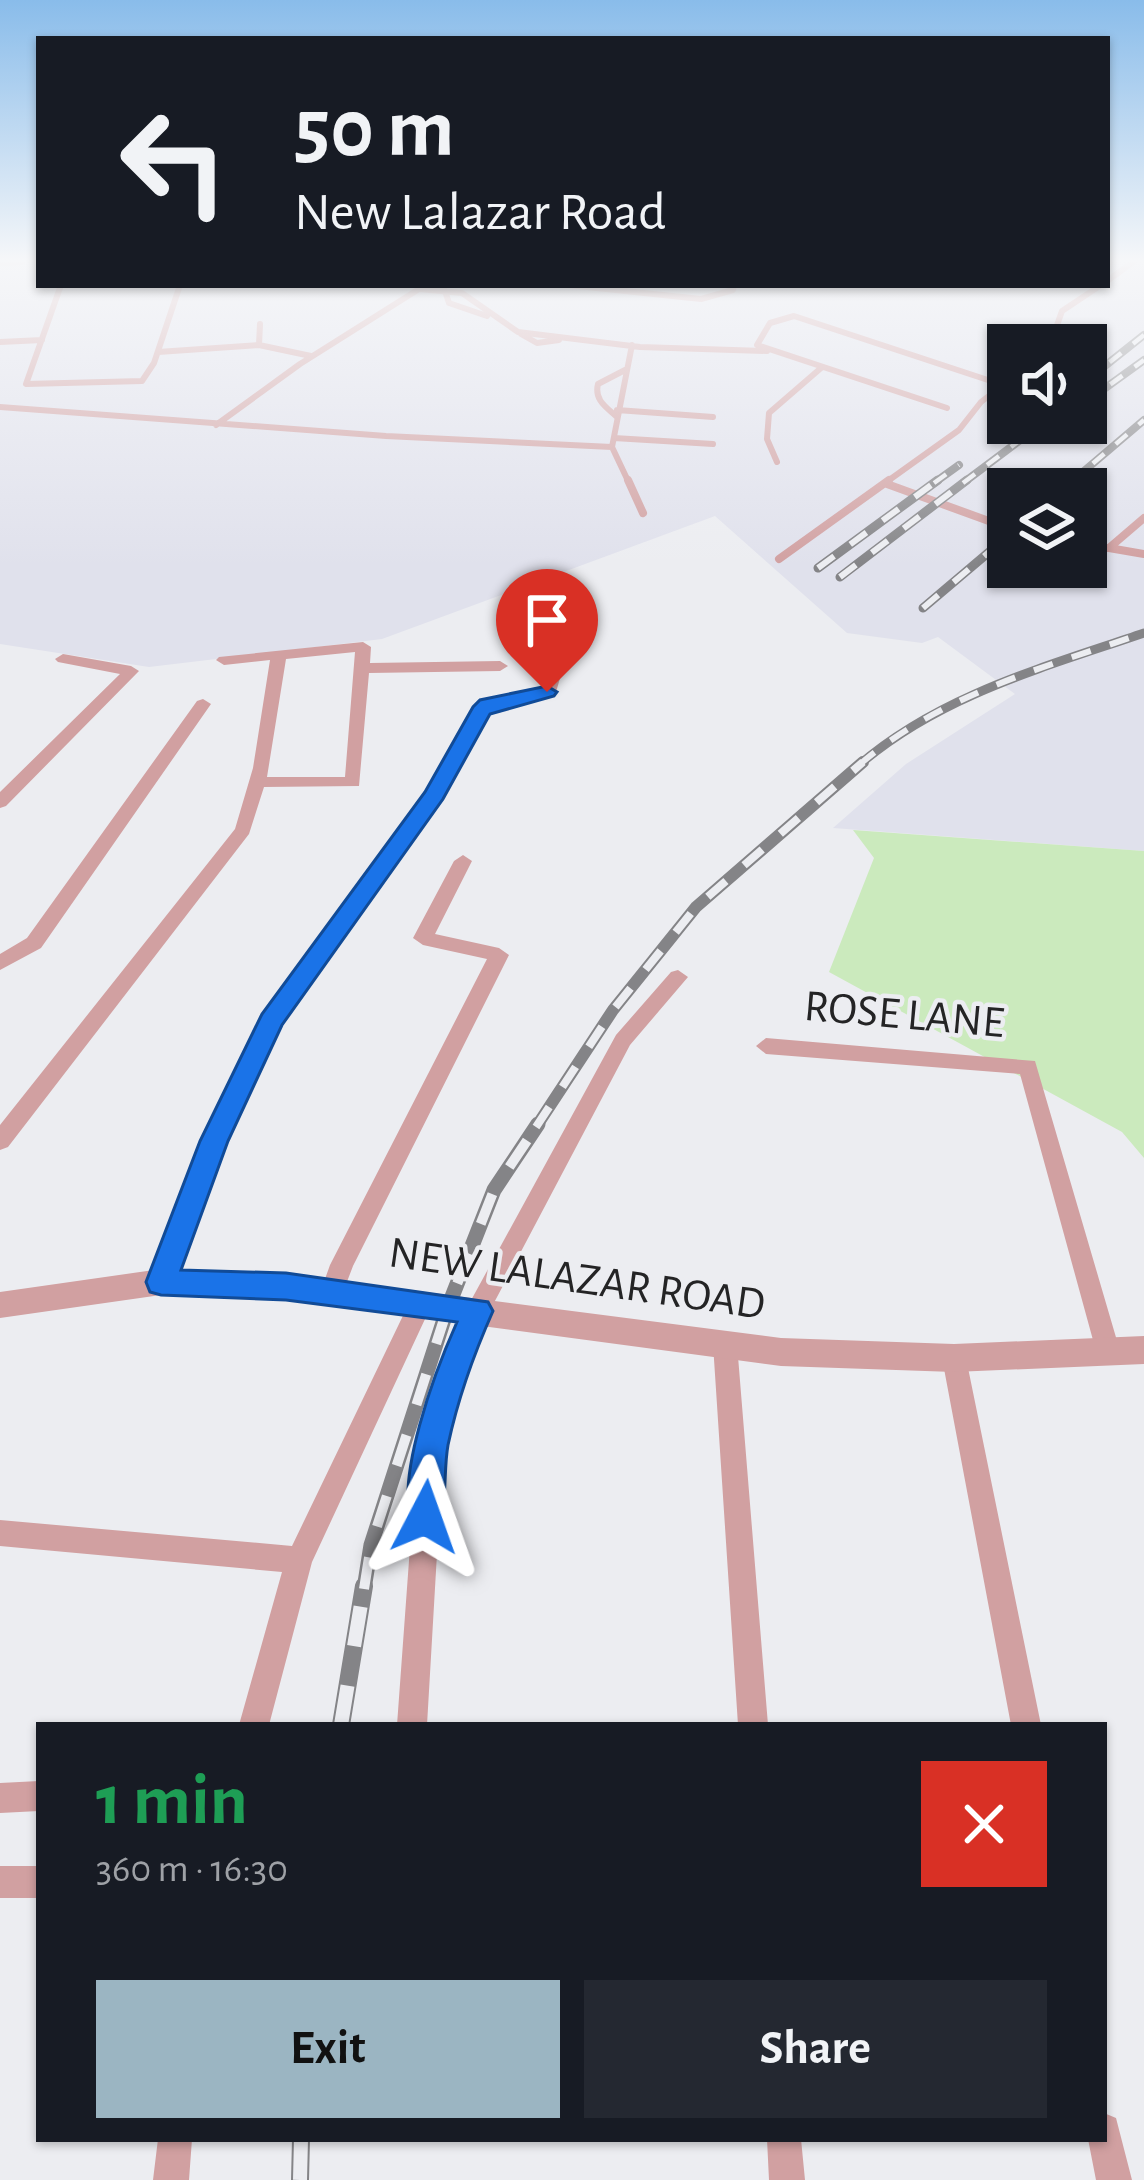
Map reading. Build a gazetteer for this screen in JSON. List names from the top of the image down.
{
  "streets": {
    "street": ["ROSE LANE", "NEW LALAZAR ROAD"]
  },
  "crossings": [
    ["ROSE LANE", "NEW LALAZAR ROAD"]
  ],
  "page": {
    "turn": ["50 m", "New Lalazar Road"],
    "heading": ["1 min", "360 m · 16:30"],
    "buttons": ["Exit", "Share"]
  }
}
